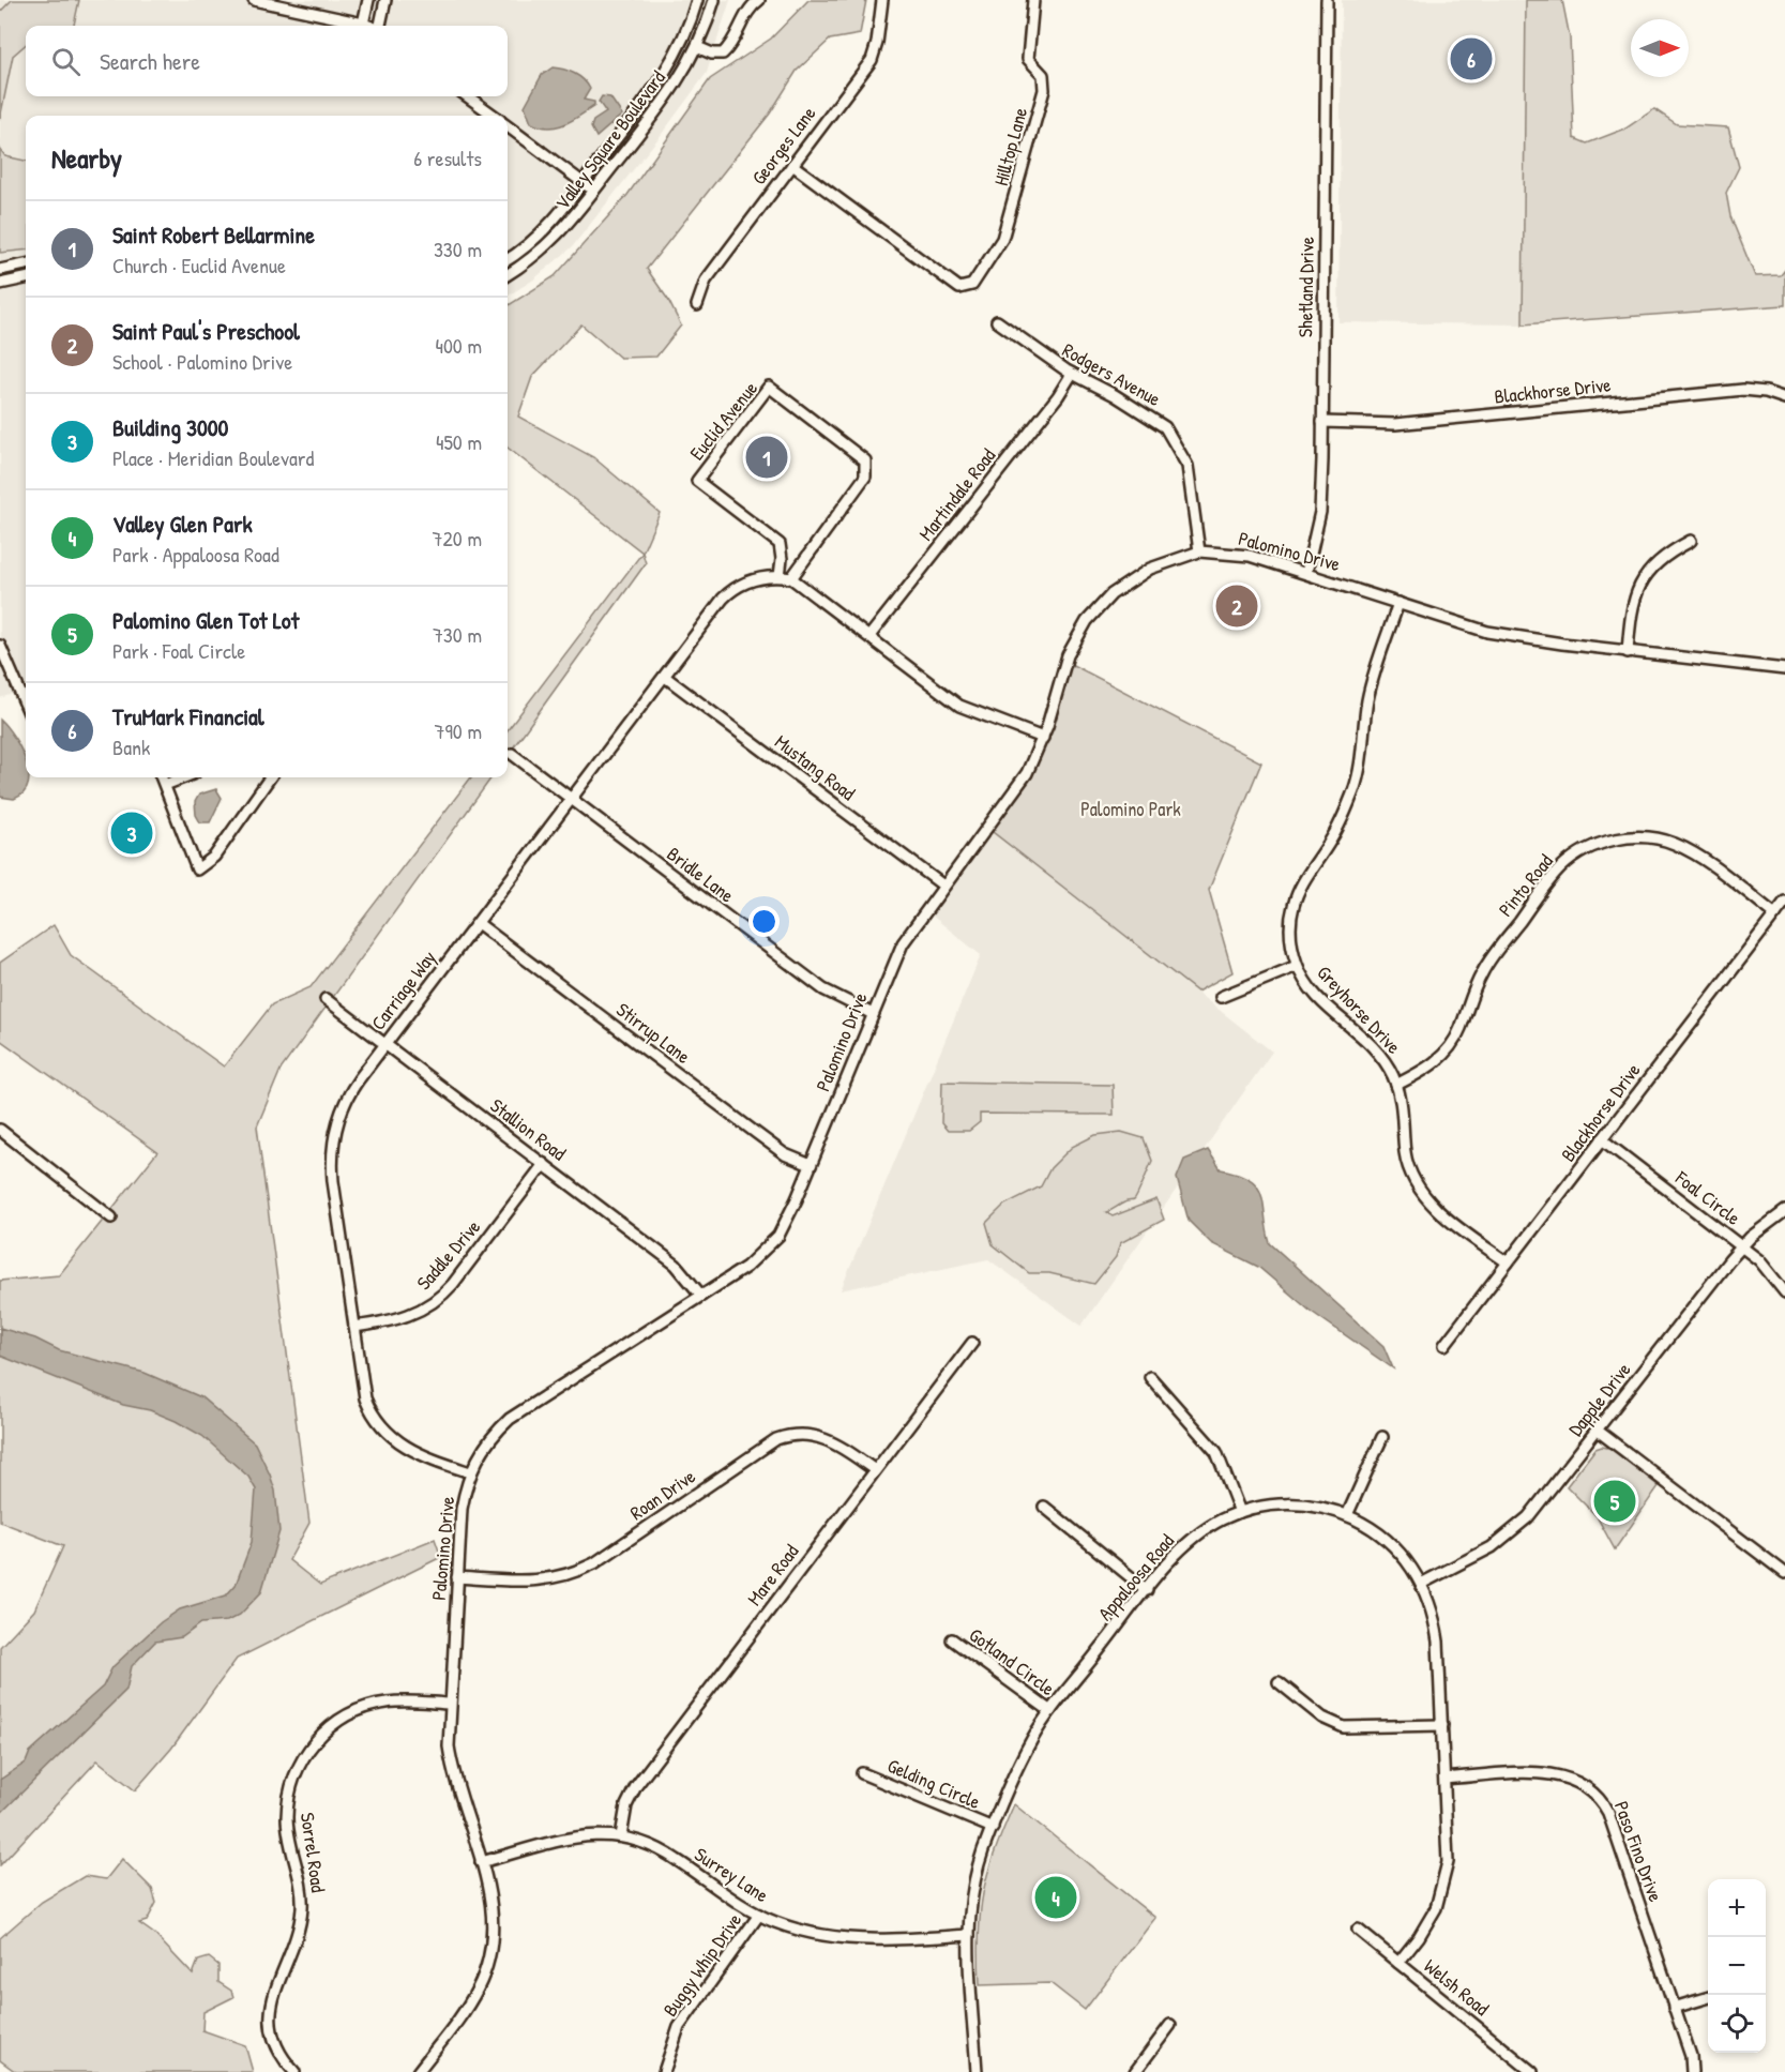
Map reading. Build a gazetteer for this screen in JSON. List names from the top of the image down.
{
  "streets": {
    "street": [
      "Valley Square Boulevard",
      "Georges Lane",
      "Hilltop Lane",
      "Shetland Drive",
      "Rodgers Avenue",
      "Blackhorse Drive",
      "Euclid Avenue",
      "Martindale Road",
      "Palomino Drive",
      "Mustang Road",
      "Bridle Lane",
      "Pinto Road",
      "Carriage Way",
      "Greyhorse Drive",
      "Stirrup Lane",
      "Stallion Road",
      "Foal Circle",
      "Saddle Drive",
      "Dapple Drive",
      "Roan Drive",
      "Mare Road",
      "Appaloosa Road",
      "Gotland Circle",
      "Gelding Circle",
      "Paso Fino Drive",
      "Sorrel Road",
      "Surrey Lane",
      "Buggy Whip Drive",
      "Welsh Road"
    ]
  },
  "crossings": [
    ["Georges Lane", "Hilltop Lane"],
    ["Shetland Drive", "Blackhorse Drive"],
    ["Shetland Drive", "Palomino Drive"],
    ["Rodgers Avenue", "Martindale Road"],
    ["Rodgers Avenue", "Palomino Drive"],
    ["Blackhorse Drive", "Pinto Road"],
    ["Blackhorse Drive", "Greyhorse Drive"],
    ["Blackhorse Drive", "Foal Circle"],
    ["Euclid Avenue", "Carriage Way"],
    ["Palomino Drive", "Mustang Road"],
    ["Palomino Drive", "Bridle Lane"],
    ["Palomino Drive", "Carriage Way"],
    ["Palomino Drive", "Greyhorse Drive"],
    ["Palomino Drive", "Stirrup Lane"],
    ["Palomino Drive", "Stallion Road"],
    ["Palomino Drive", "Roan Drive"],
    ["Palomino Drive", "Sorrel Road"],
    ["Palomino Drive", "Surrey Lane"],
    ["Mustang Road", "Carriage Way"],
    ["Bridle Lane", "Carriage Way"],
    ["Pinto Road", "Greyhorse Drive"],
    ["Carriage Way", "Stirrup Lane"],
    ["Carriage Way", "Stallion Road"],
    ["Carriage Way", "Saddle Drive"],
    ["Stallion Road", "Saddle Drive"],
    ["Foal Circle", "Dapple Drive"],
    ["Dapple Drive", "Appaloosa Road"],
    ["Roan Drive", "Mare Road"],
    ["Mare Road", "Surrey Lane"],
    ["Appaloosa Road", "Gotland Circle"],
    ["Appaloosa Road", "Gelding Circle"],
    ["Appaloosa Road", "Paso Fino Drive"],
    ["Appaloosa Road", "Surrey Lane"],
    ["Appaloosa Road", "Welsh Road"],
    ["Surrey Lane", "Buggy Whip Drive"]
  ],
  "parks": ["Palomino Park"],
  "north": "right",
  "page": {
    "search": "Search here",
    "pins": [
      "6",
      "1",
      "2",
      "3",
      "5",
      "4"
    ],
    "heading": ["Nearby", "6 results"],
    "list": [
      {
        "mark": "1",
        "name": "Saint Robert Bellarmine",
        "note": "Church · Euclid Avenue",
        "value": "330 m"
      },
      {
        "mark": "2",
        "name": "Saint Paul's Preschool",
        "note": "School · Palomino Drive",
        "value": "400 m"
      },
      {
        "mark": "3",
        "name": "Building 3000",
        "note": "Place · Meridian Boulevard",
        "value": "450 m"
      },
      {
        "mark": "4",
        "name": "Valley Glen Park",
        "note": "Park · Appaloosa Road",
        "value": "720 m"
      },
      {
        "mark": "5",
        "name": "Palomino Glen Tot Lot",
        "note": "Park · Foal Circle",
        "value": "730 m"
      },
      {
        "mark": "6",
        "name": "TruMark Financial",
        "note": "Bank",
        "value": "790 m"
      }
    ],
    "map_buttons": ["+", "−"]
  }
}
